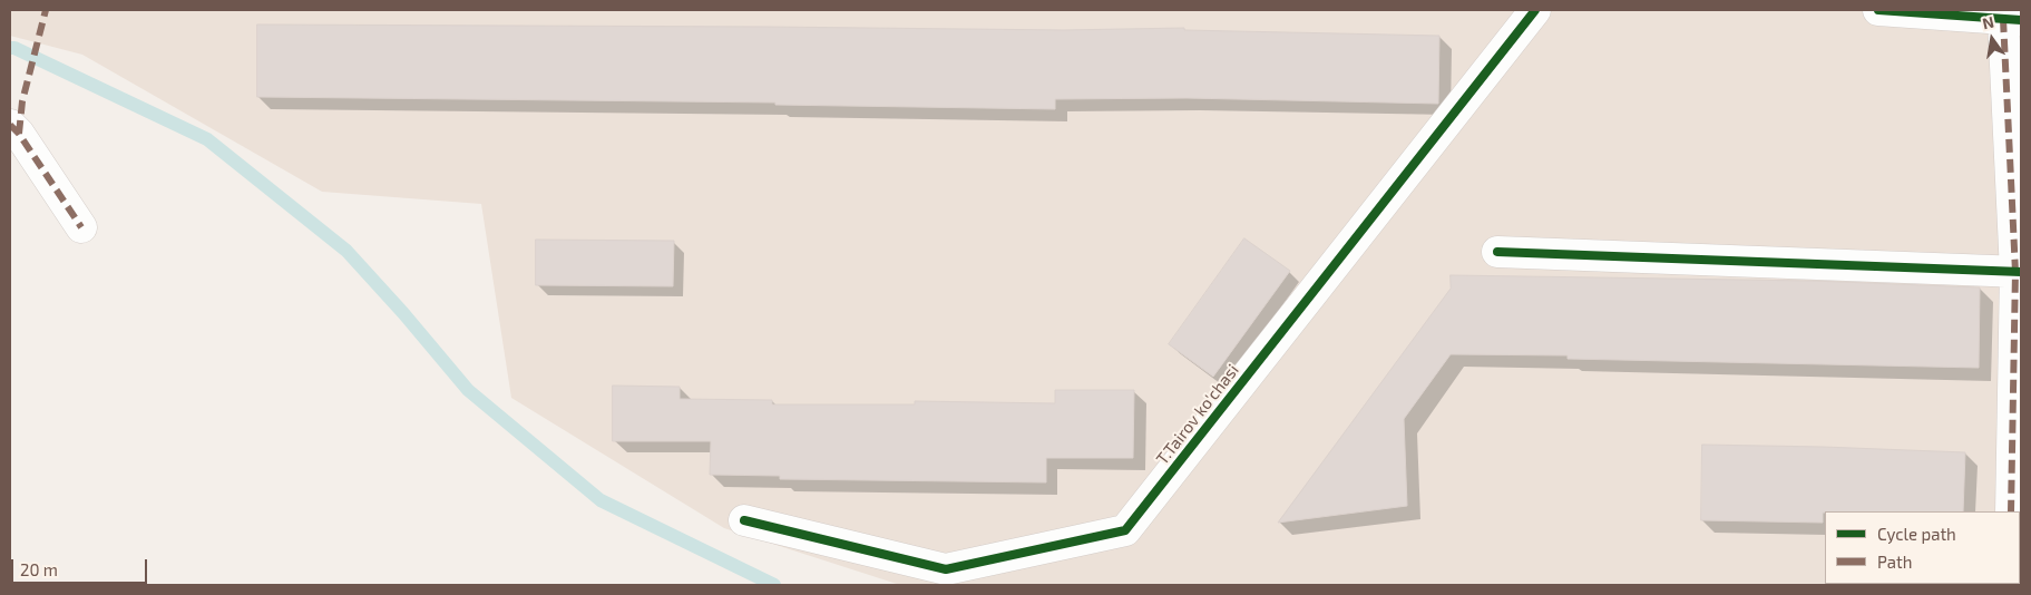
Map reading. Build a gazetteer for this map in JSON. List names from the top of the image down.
{
  "streets": {
    "street": ["T.Tairov ko'chasi"]
  },
  "legend": ["Cycle path", "Path"],
  "scale_bar": "20 m",
  "north": "top"
}
